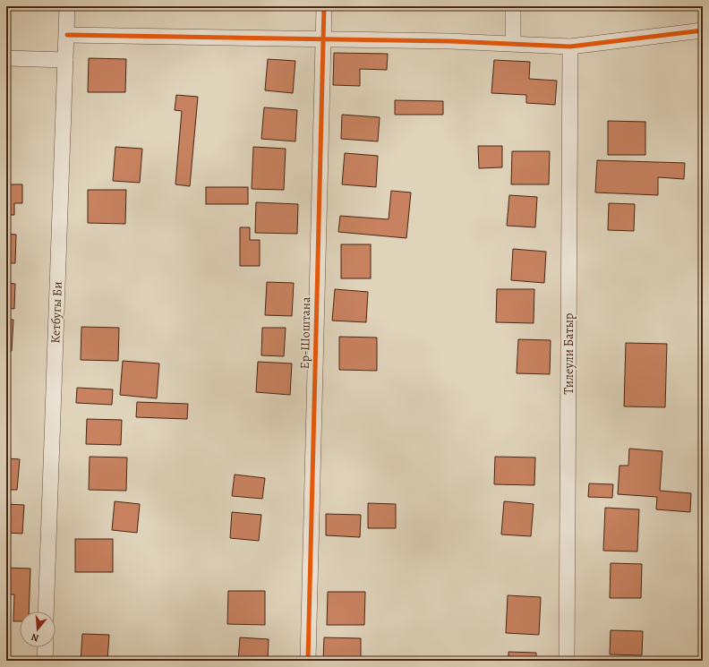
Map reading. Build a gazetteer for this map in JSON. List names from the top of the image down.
{
  "streets": {
    "street": ["Кетбугы Би", "Ер-Шоштана", "Тилеули Батыр"]
  },
  "north": "bottom"
}
